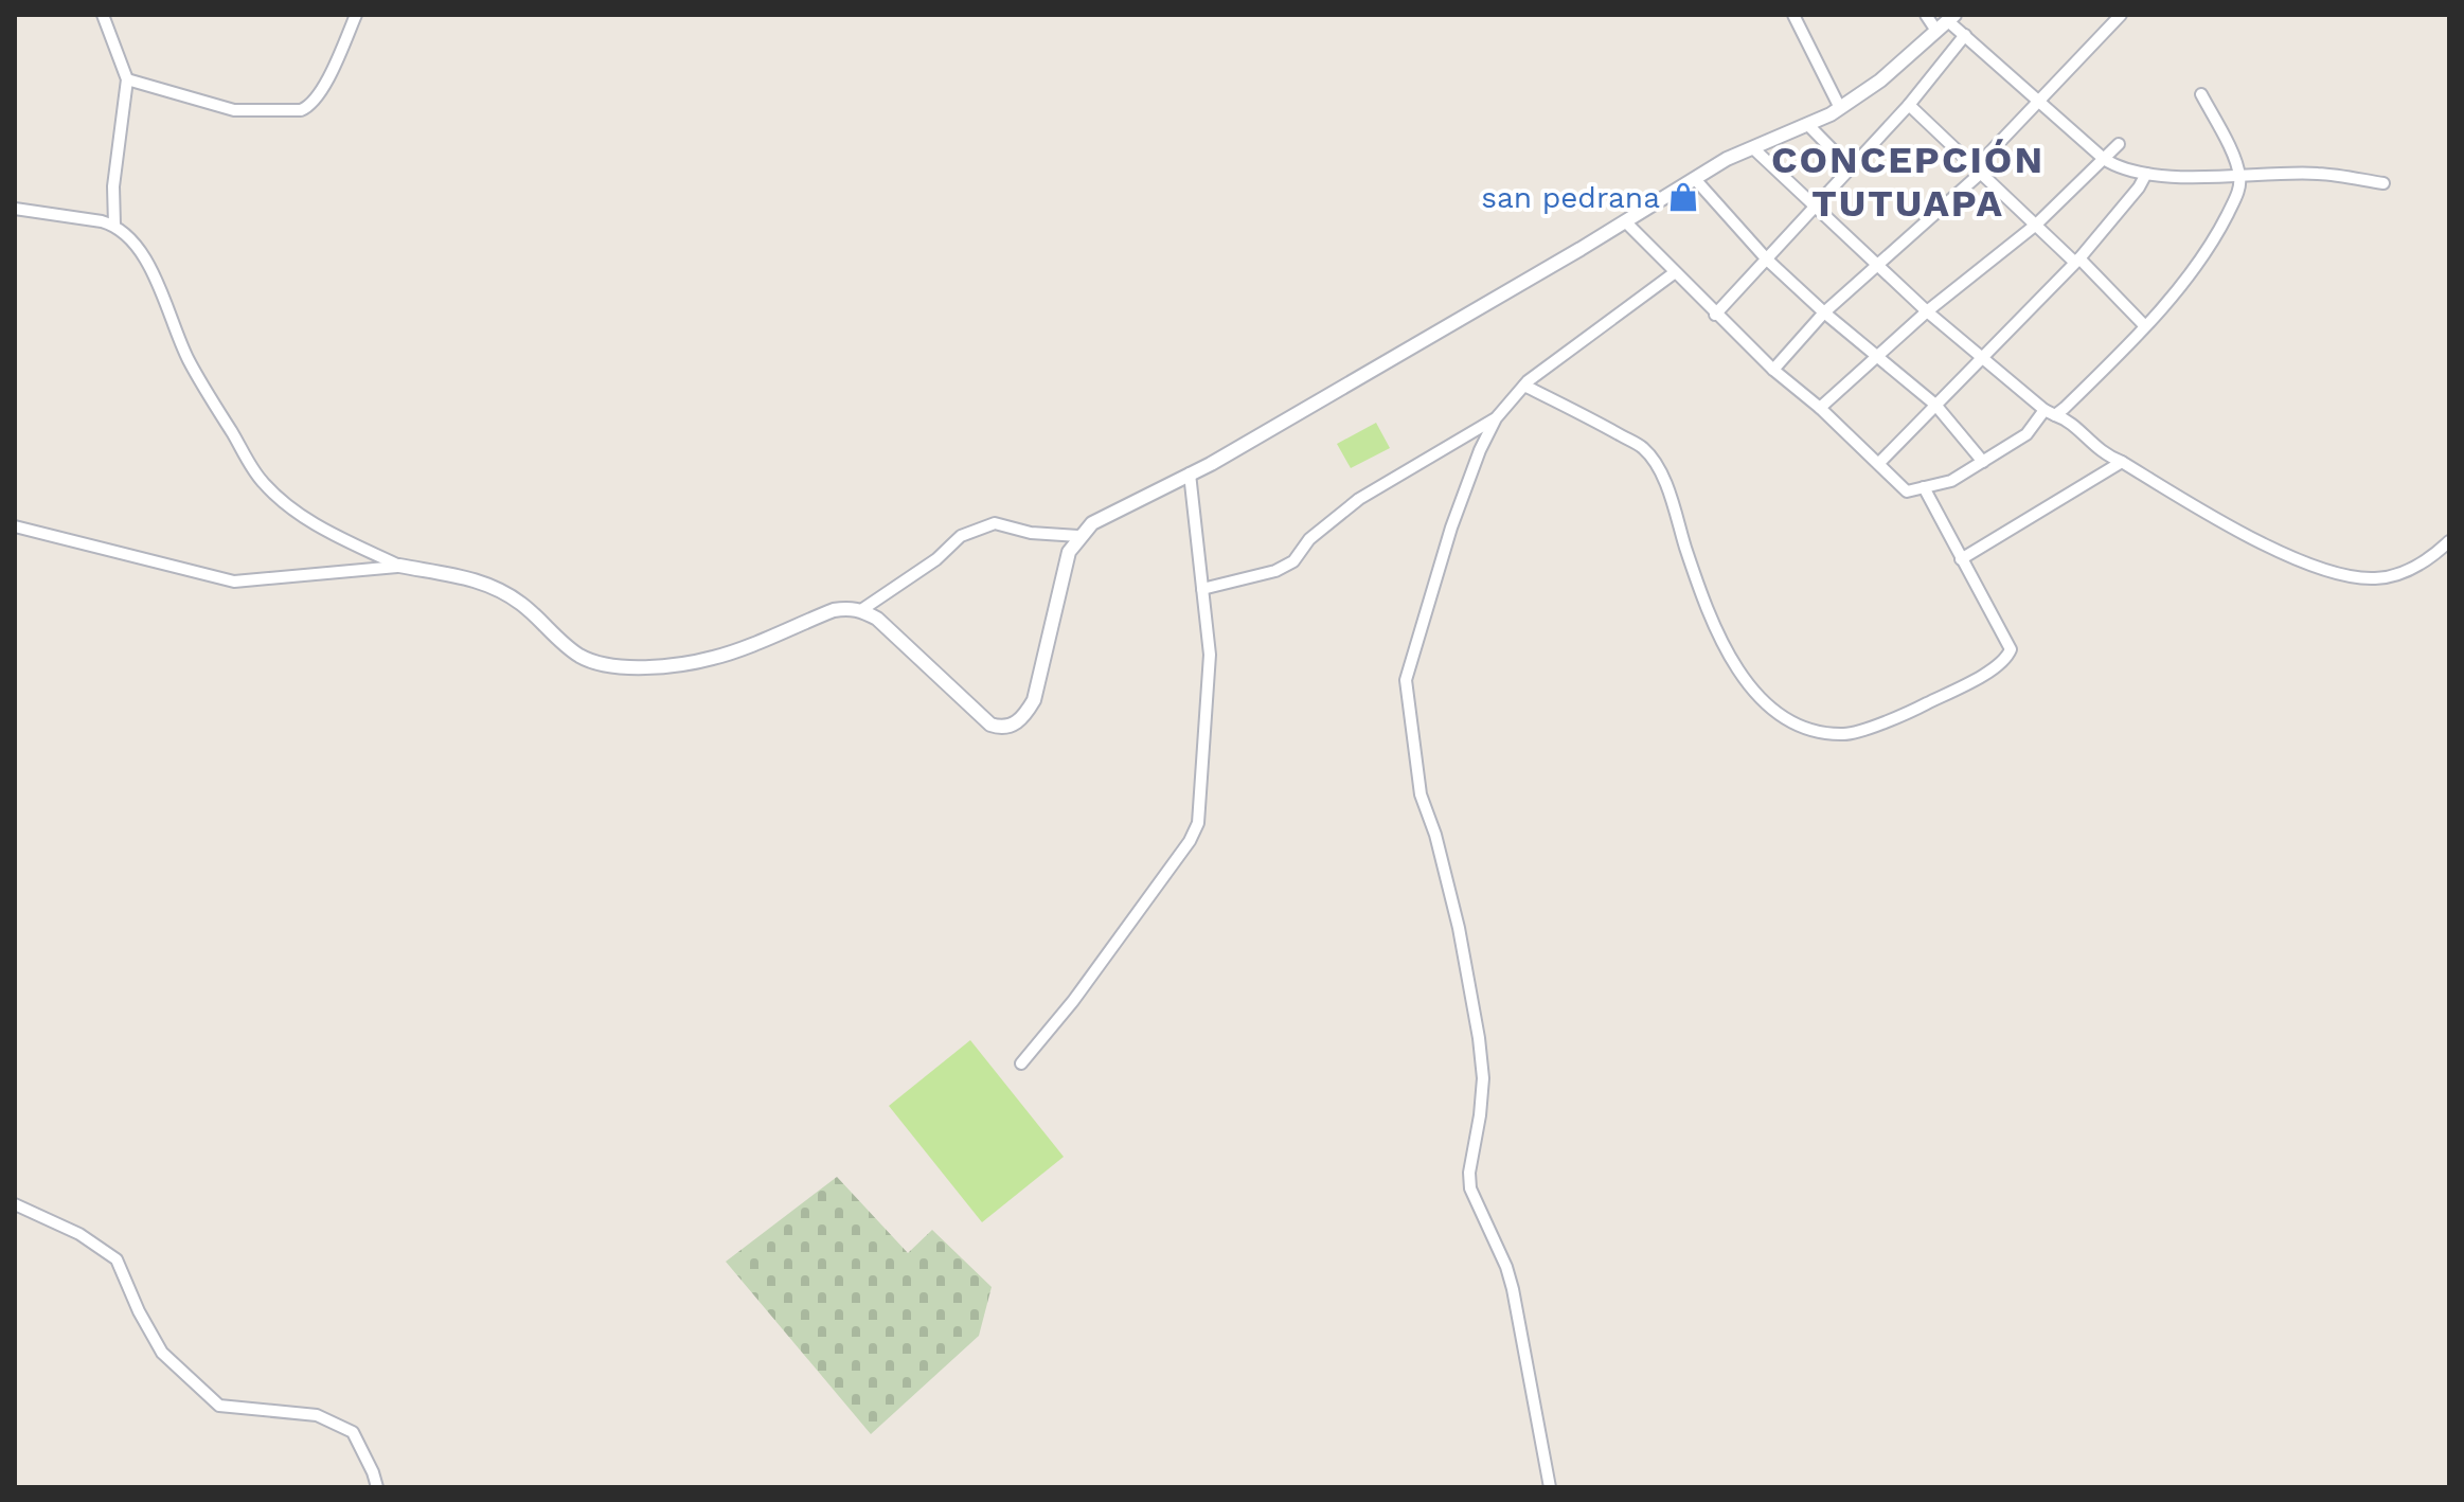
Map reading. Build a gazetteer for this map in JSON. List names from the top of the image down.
{
  "districts": ["CONCEPCIÓN TUTUAPA"],
  "places": {
    "shop": ["san pedrana"]
  }
}
